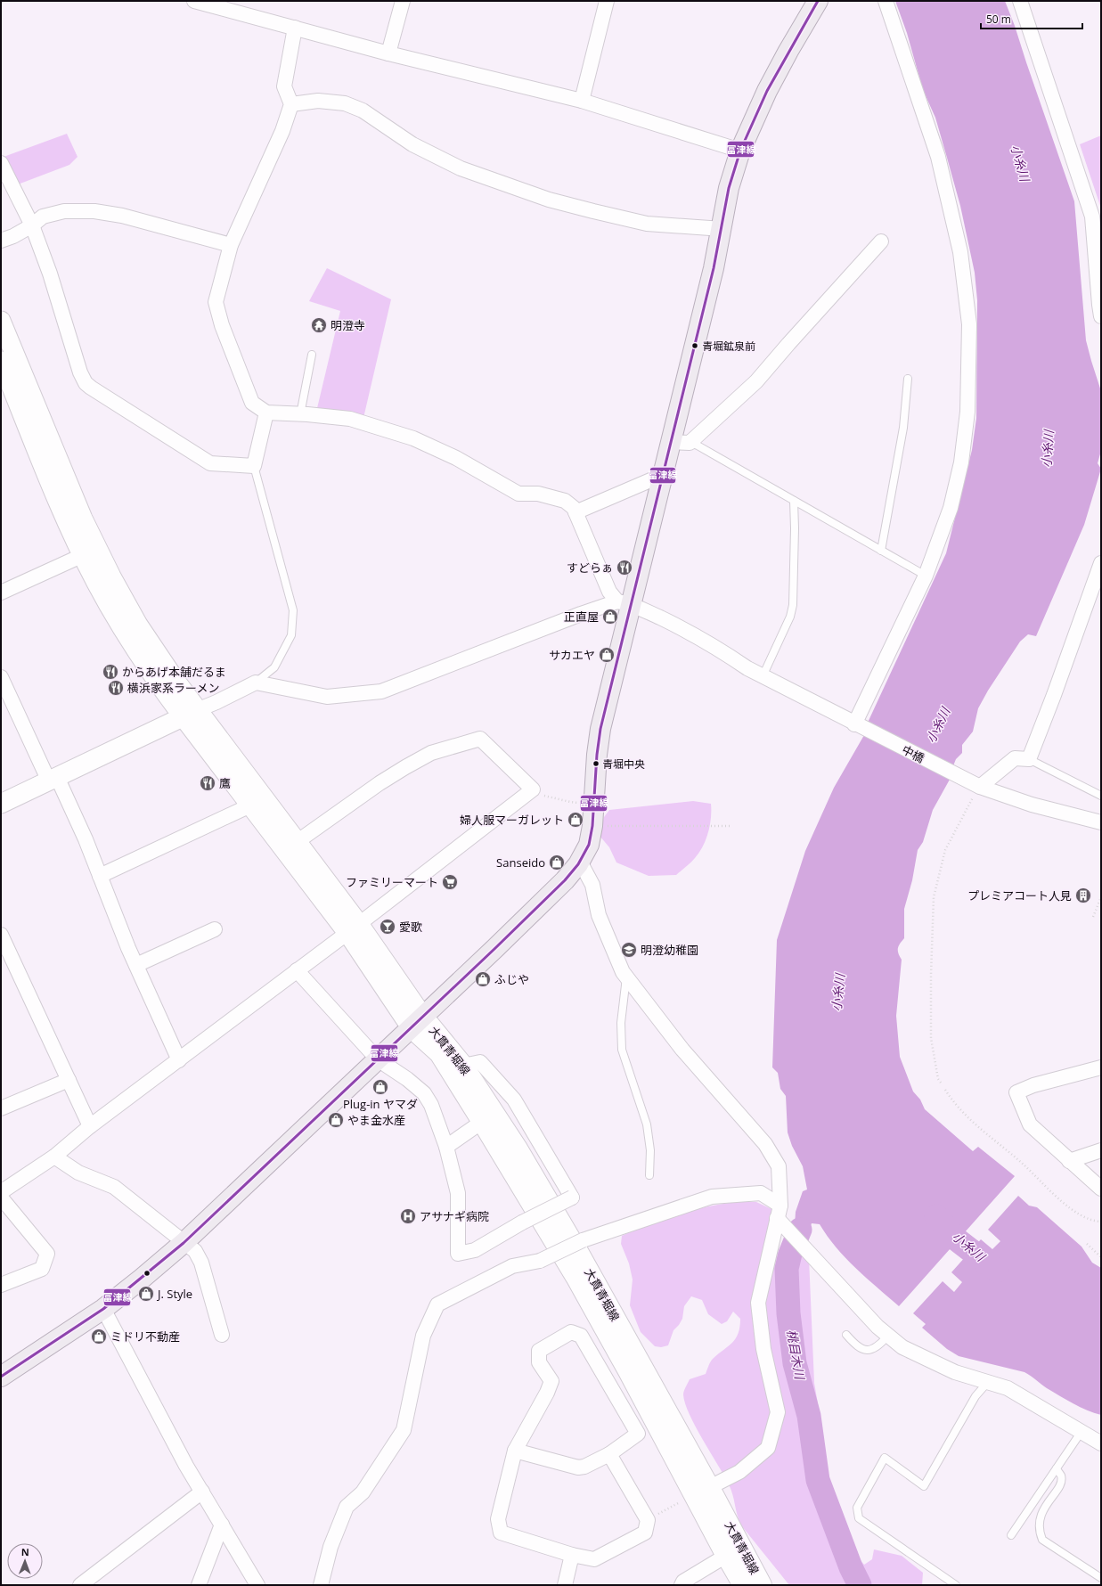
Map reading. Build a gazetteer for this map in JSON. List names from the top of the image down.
{
  "streets": {
    "main road": ["大貫青堀線"],
    "street": ["中橋"]
  },
  "water": ["小糸川", "桃目木川"],
  "places": {
    "temple": ["明澄寺"],
    "other": ["青堀鉱泉前", "青堀中央"],
    "restaurant": [
      "すどらぁ",
      "からあげ本舗だるま",
      "横浜家系ラーメン",
      "鷹"
    ],
    "shop": [
      "正直屋",
      "サカエヤ",
      "婦人服マーガレット",
      "Sanseido",
      "ふじや",
      "Plug-in ヤマダ",
      "やま金水産",
      "J. Style",
      "ミドリ不動産"
    ],
    "supermarket": ["ファミリーマート"],
    "building": ["プレミアコート人見"],
    "bar": ["愛歌"],
    "school or university": ["明澄幼稚園"],
    "hospital": ["アサナギ病院"]
  },
  "lines": ["transit line 富津線"],
  "scale_bar": "50 m",
  "north": "top"
}
